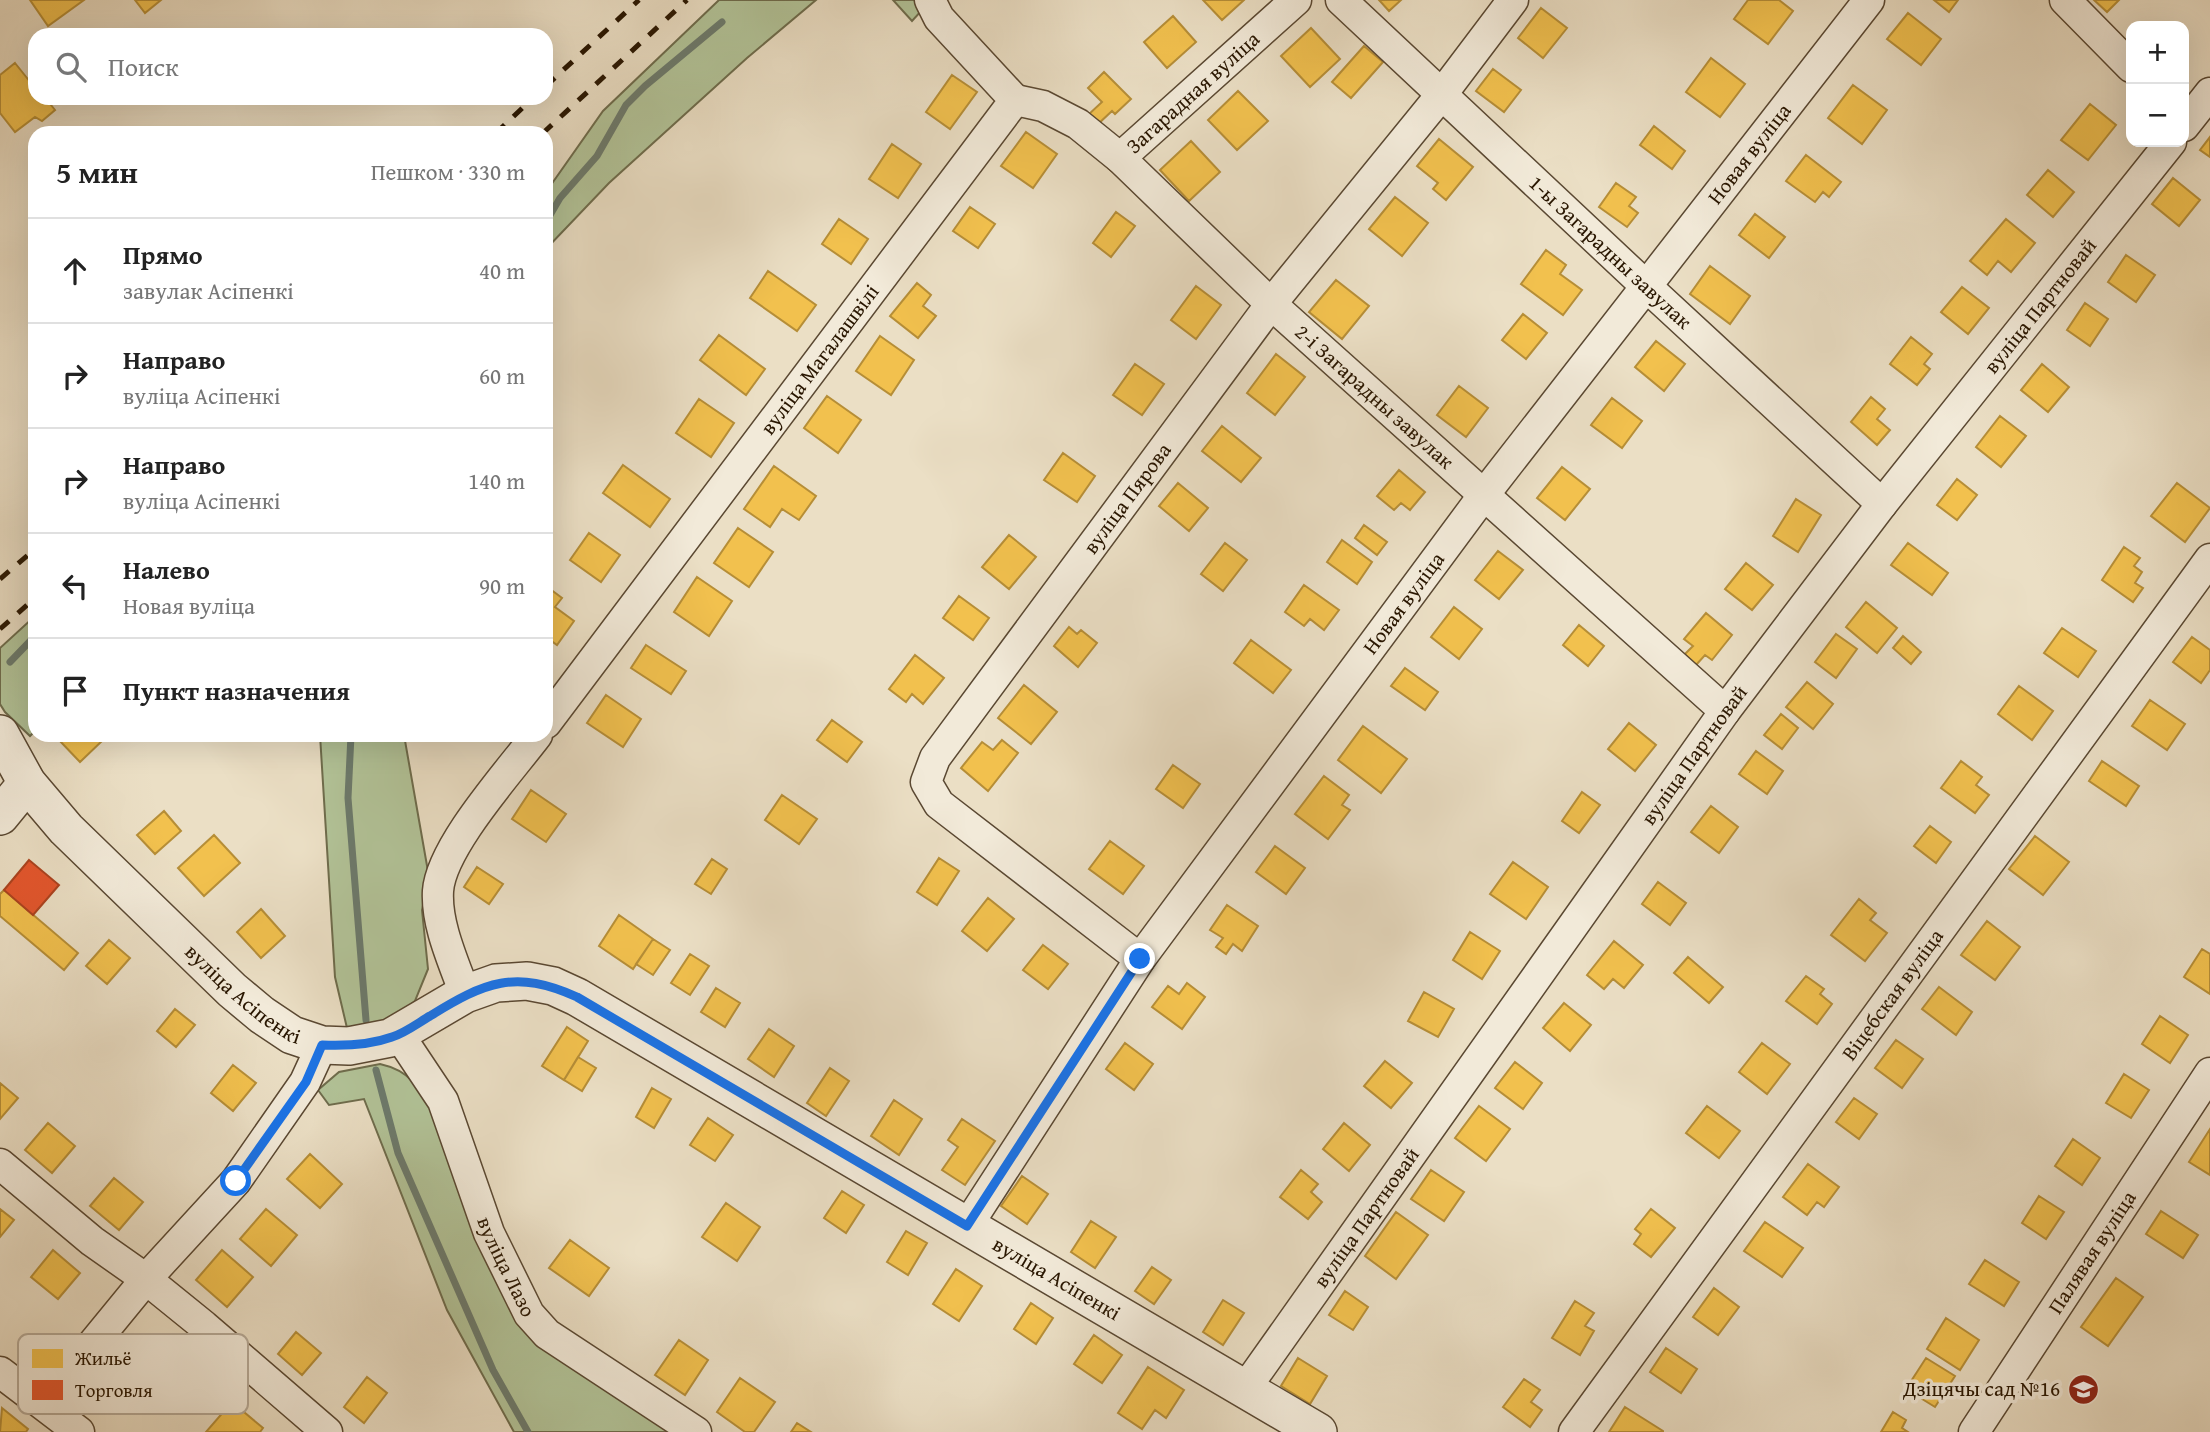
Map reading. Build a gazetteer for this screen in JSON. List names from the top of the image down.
{
  "streets": {
    "street": [
      "Загарадная вуліца",
      "Новая вуліца",
      "1-ы Загарадны завулак",
      "вуліца Партновай",
      "вуліца Магалашвілі",
      "2-і Загарадны завулак",
      "вуліца Пярова",
      "вуліца Асіпенкі",
      "Віцебская вуліца",
      "Палявая вуліца",
      "вуліца Лазо"
    ]
  },
  "crossings": [
    ["Загарадная вуліца", "2-і Загарадны завулак"],
    ["Новая вуліца", "1-ы Загарадны завулак"],
    ["Новая вуліца", "2-і Загарадны завулак"],
    ["Новая вуліца", "вуліца Пярова"],
    ["Новая вуліца", "вуліца Асіпенкі"],
    ["1-ы Загарадны завулак", "вуліца Партновай"],
    ["1-ы Загарадны завулак", "вуліца Пярова"],
    ["вуліца Партновай", "2-і Загарадны завулак"],
    ["вуліца Партновай", "вуліца Асіпенкі"],
    ["вуліца Магалашвілі", "2-і Загарадны завулак"],
    ["2-і Загарадны завулак", "вуліца Пярова"],
    ["вуліца Асіпенкі", "вуліца Лазо"]
  ],
  "places": {
    "school or university": ["Дзіцячы сад №16"]
  },
  "legend": ["Жильё", "Торговля"],
  "page": {
    "map_buttons": ["+", "−"],
    "search": "Поиск",
    "heading": ["5 мин", "Пешком · 330 m"],
    "list": [
      ["Прямо", "завулак Асіпенкі", "40 m"],
      ["Направо", "вуліца Асіпенкі", "60 m"],
      ["Направо", "вуліца Асіпенкі", "140 m"],
      ["Налево", "Новая вуліца", "90 m"],
      "Пункт назначения"
    ]
  }
}
